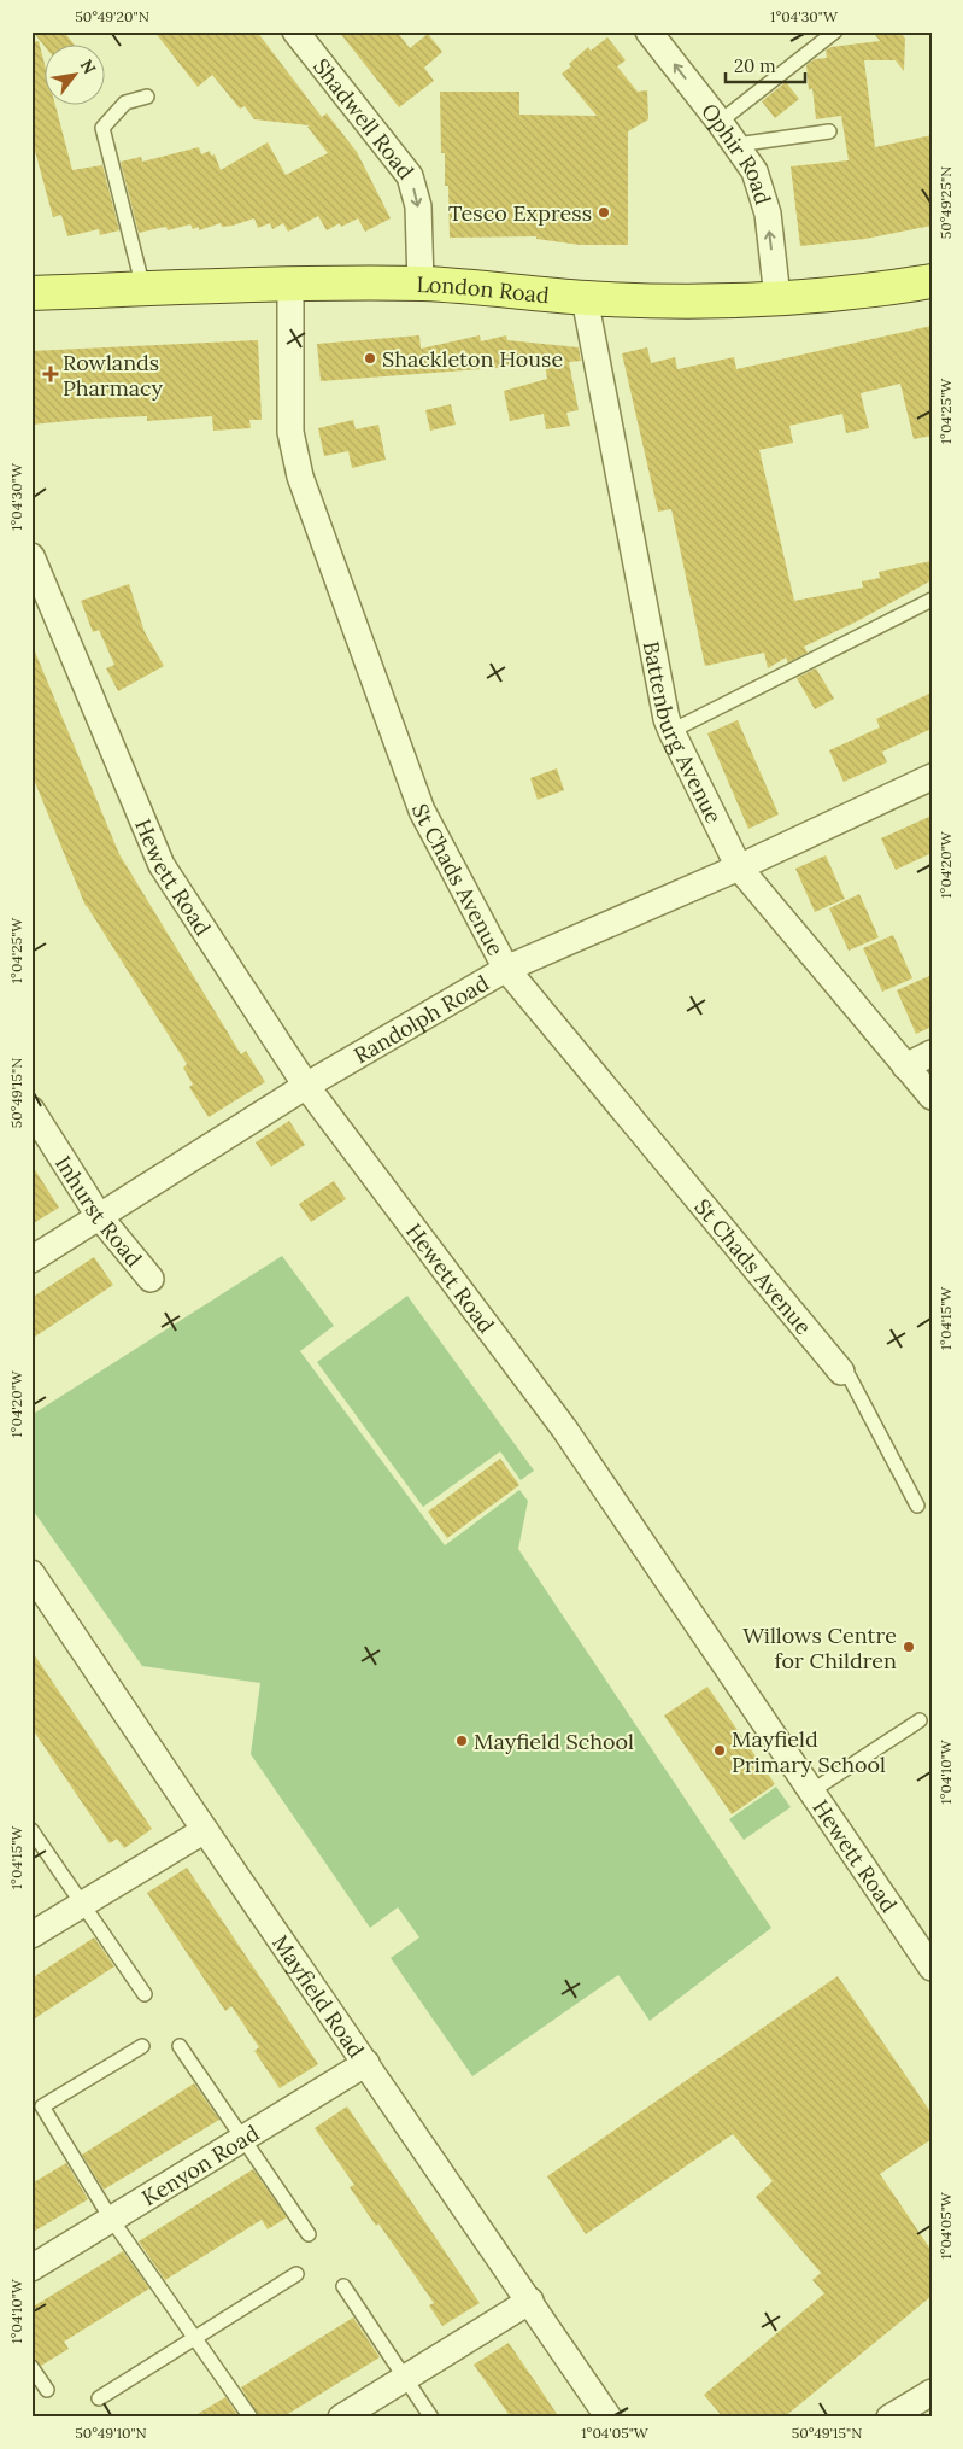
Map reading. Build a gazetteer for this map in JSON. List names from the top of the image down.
{
  "streets": {
    "main road": ["London Road"],
    "street": [
      "Shadwell Road",
      "Ophir Road",
      "Battenburg Avenue",
      "Hewett Road",
      "St Chads Avenue",
      "Randolph Road",
      "Inhurst Road",
      "Mayfield Road",
      "Kenyon Road"
    ]
  },
  "crossings": [
    ["Shadwell Road", "London Road"],
    ["Ophir Road", "London Road"],
    ["London Road", "Battenburg Avenue"],
    ["London Road", "St Chads Avenue"],
    ["Battenburg Avenue", "Randolph Road"],
    ["Hewett Road", "Randolph Road"],
    ["St Chads Avenue", "Randolph Road"],
    ["Randolph Road", "Inhurst Road"],
    ["Mayfield Road", "Kenyon Road"]
  ],
  "one_way": ["Shadwell Road", "Ophir Road"],
  "places": {
    "other": [
      "Tesco Express",
      "Shackleton House",
      "Willows Centre for Children",
      "Mayfield School",
      "Mayfield Primary School"
    ],
    "health": ["Rowlands Pharmacy"]
  },
  "scale_bar": "20 m",
  "north": "top right",
  "coordinates": [
    "50°49'20\"N",
    "1°04'30\"W",
    "50°49'25\"N",
    "1°04'25\"W",
    "1°04'20\"W",
    "50°49'15\"N",
    "1°04'15\"W",
    "1°04'10\"W",
    "1°04'05\"W",
    "50°49'10\"N"
  ]
}
